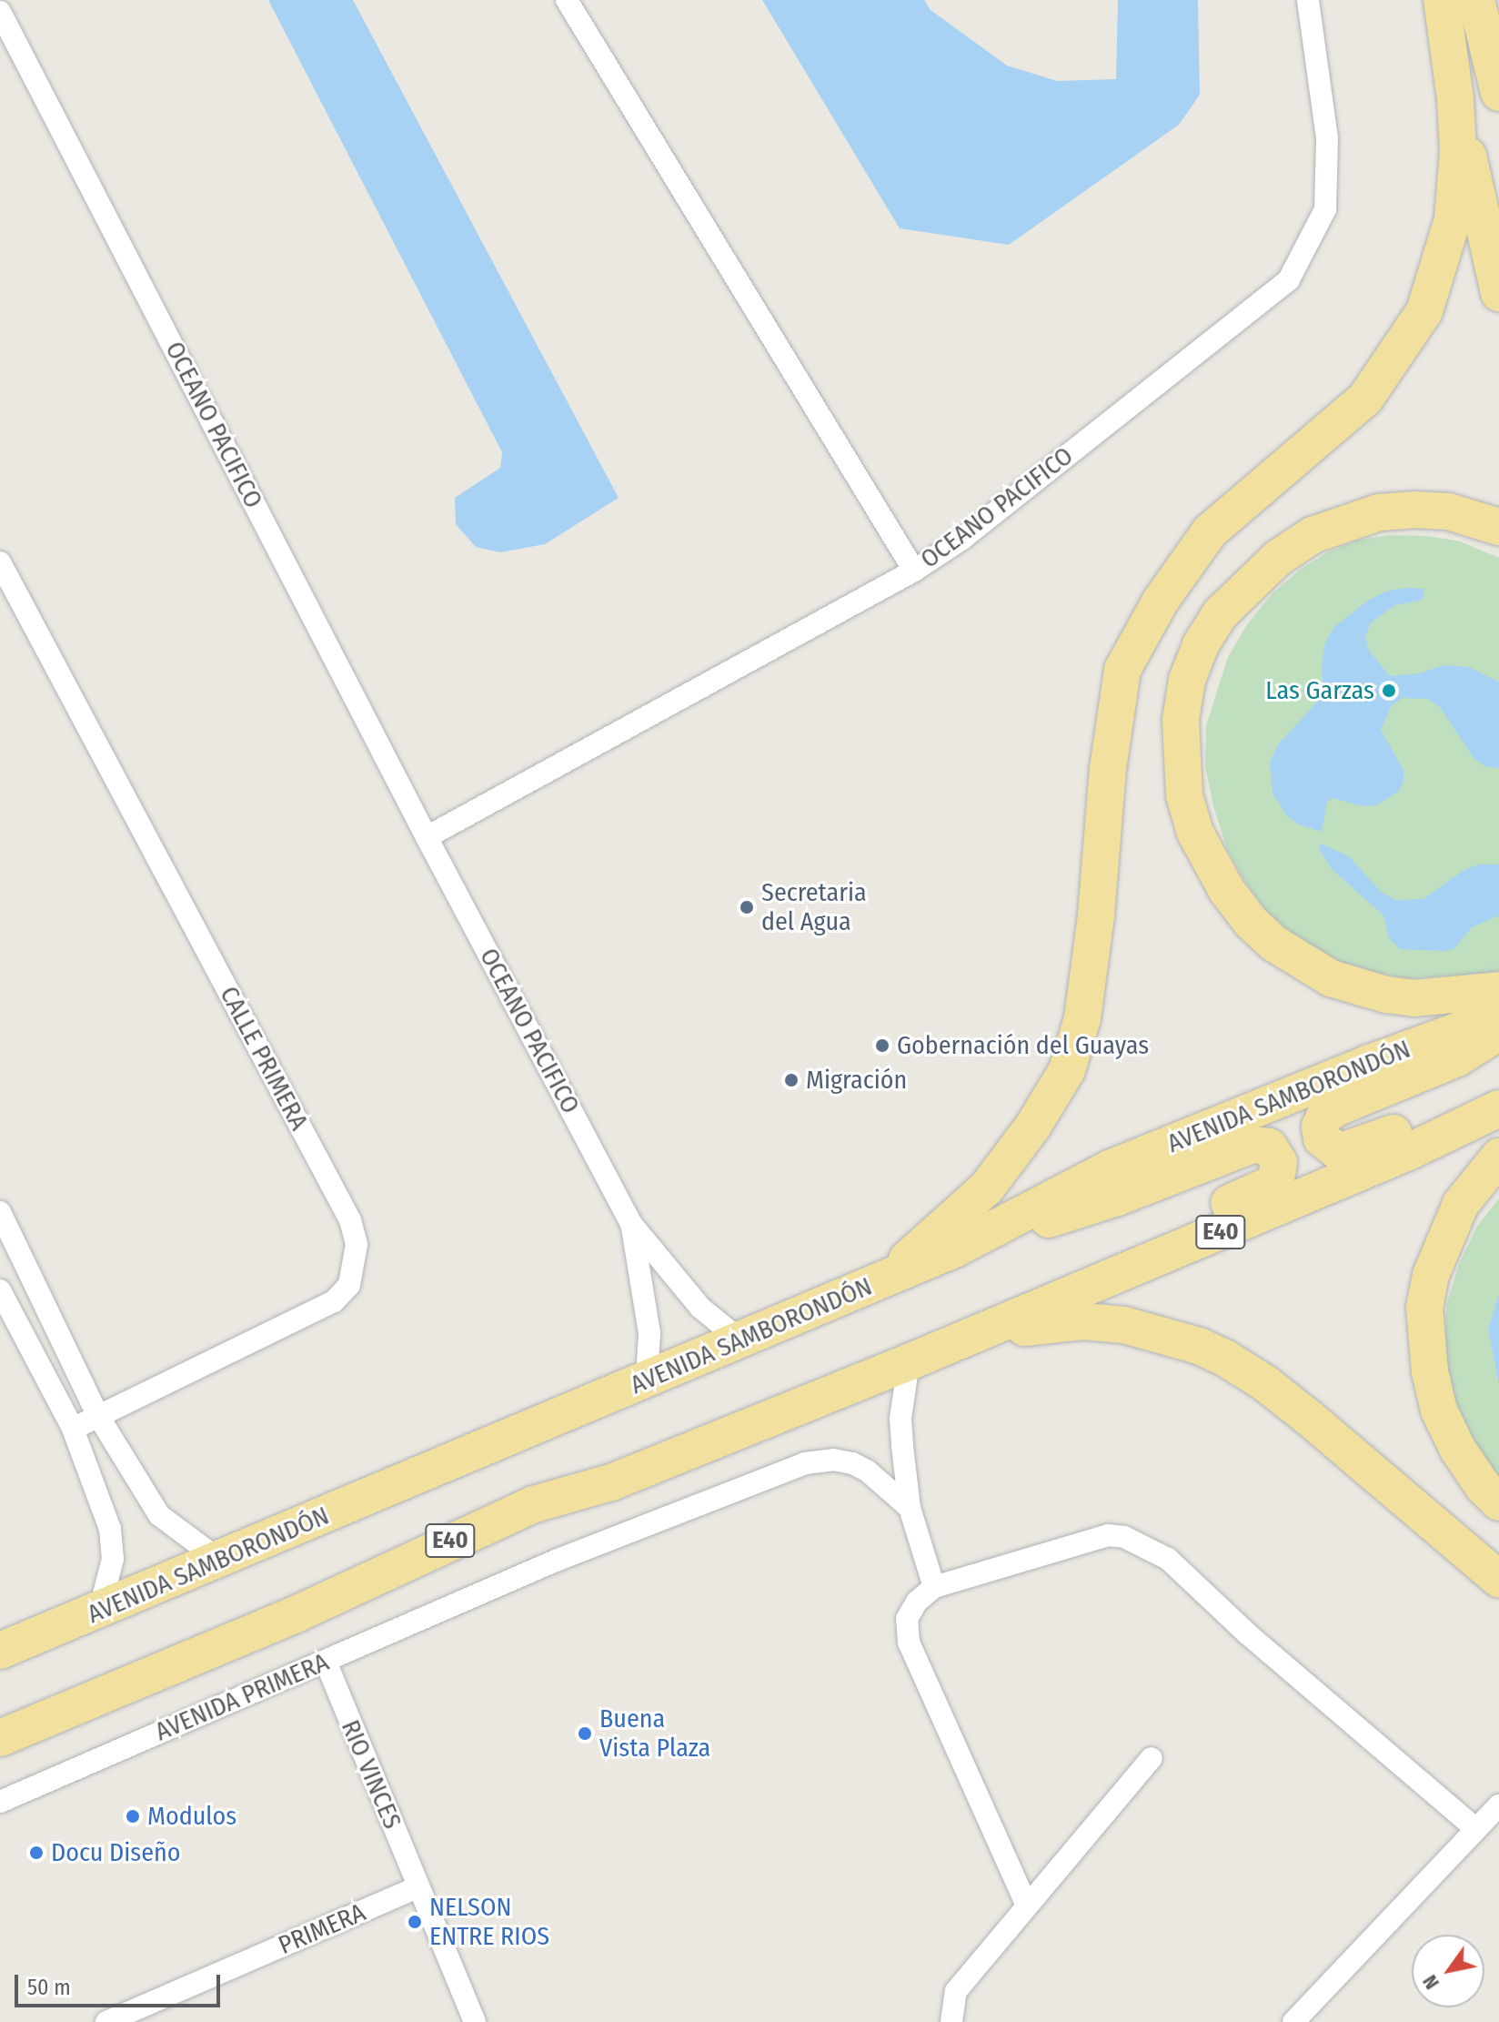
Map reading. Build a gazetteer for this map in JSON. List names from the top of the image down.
{
  "streets": {
    "highway": ["AVENIDA SAMBORONDÓN", "E40"],
    "street": [
      "OCEANO PACIFICO",
      "CALLE PRIMERA",
      "AVENIDA PRIMERA",
      "RIO VINCES",
      "PRIMERA"
    ]
  },
  "crossings": [
    ["OCEANO PACIFICO", "AVENIDA SAMBORONDÓN"],
    ["AVENIDA PRIMERA", "RIO VINCES"],
    ["RIO VINCES", "PRIMERA"]
  ],
  "places": [
    "Las Garzas",
    "Secretaria del Agua",
    "Gobernación del Guayas",
    "Migración",
    "Buena Vista Plaza",
    "Modulos",
    "Docu Diseño",
    "NELSON ENTRE RIOS"
  ],
  "scale_bar": "50 m",
  "north": "bottom left"
}
